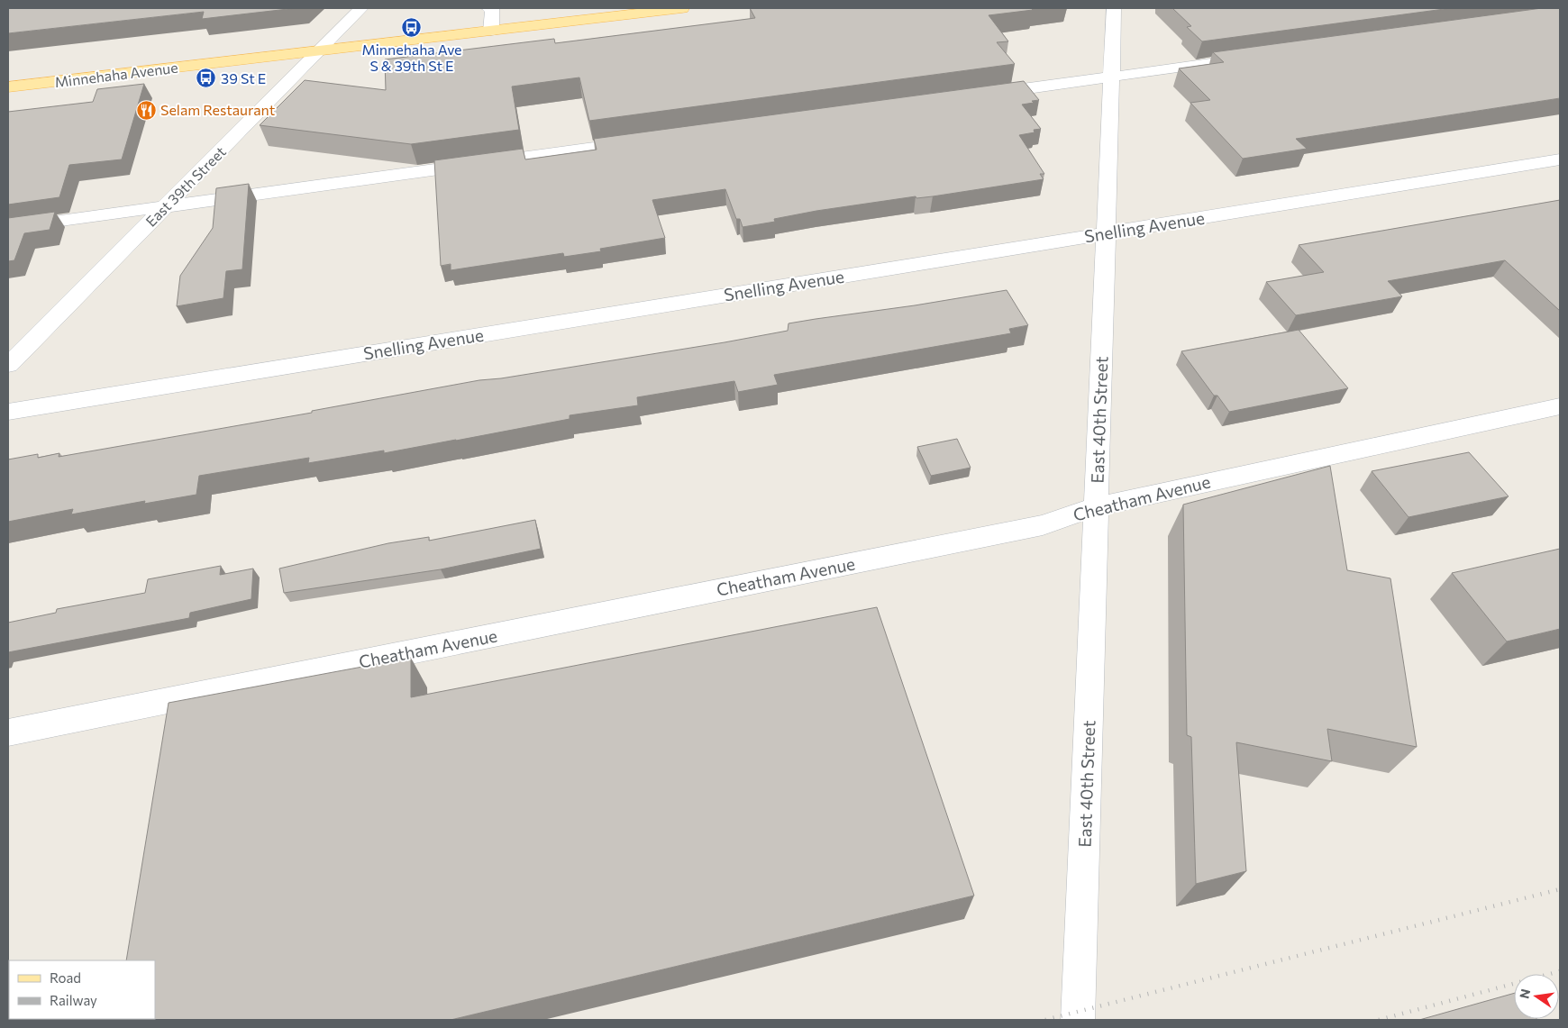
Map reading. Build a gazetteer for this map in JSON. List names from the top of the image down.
{
  "streets": {
    "main road": ["Minnehaha Avenue"],
    "street": [
      "East 39th Street",
      "Snelling Avenue",
      "East 40th Street",
      "Cheatham Avenue"
    ]
  },
  "crossings": [
    ["Minnehaha Avenue", "East 39th Street"],
    ["Snelling Avenue", "East 40th Street"],
    ["East 40th Street", "Cheatham Avenue"]
  ],
  "places": {
    "bus stop": ["Minnehaha Ave S & 39th St E", "39 St E"],
    "restaurant": ["Selam Restaurant"]
  },
  "legend": ["Road", "Railway"],
  "north": "left"
}
